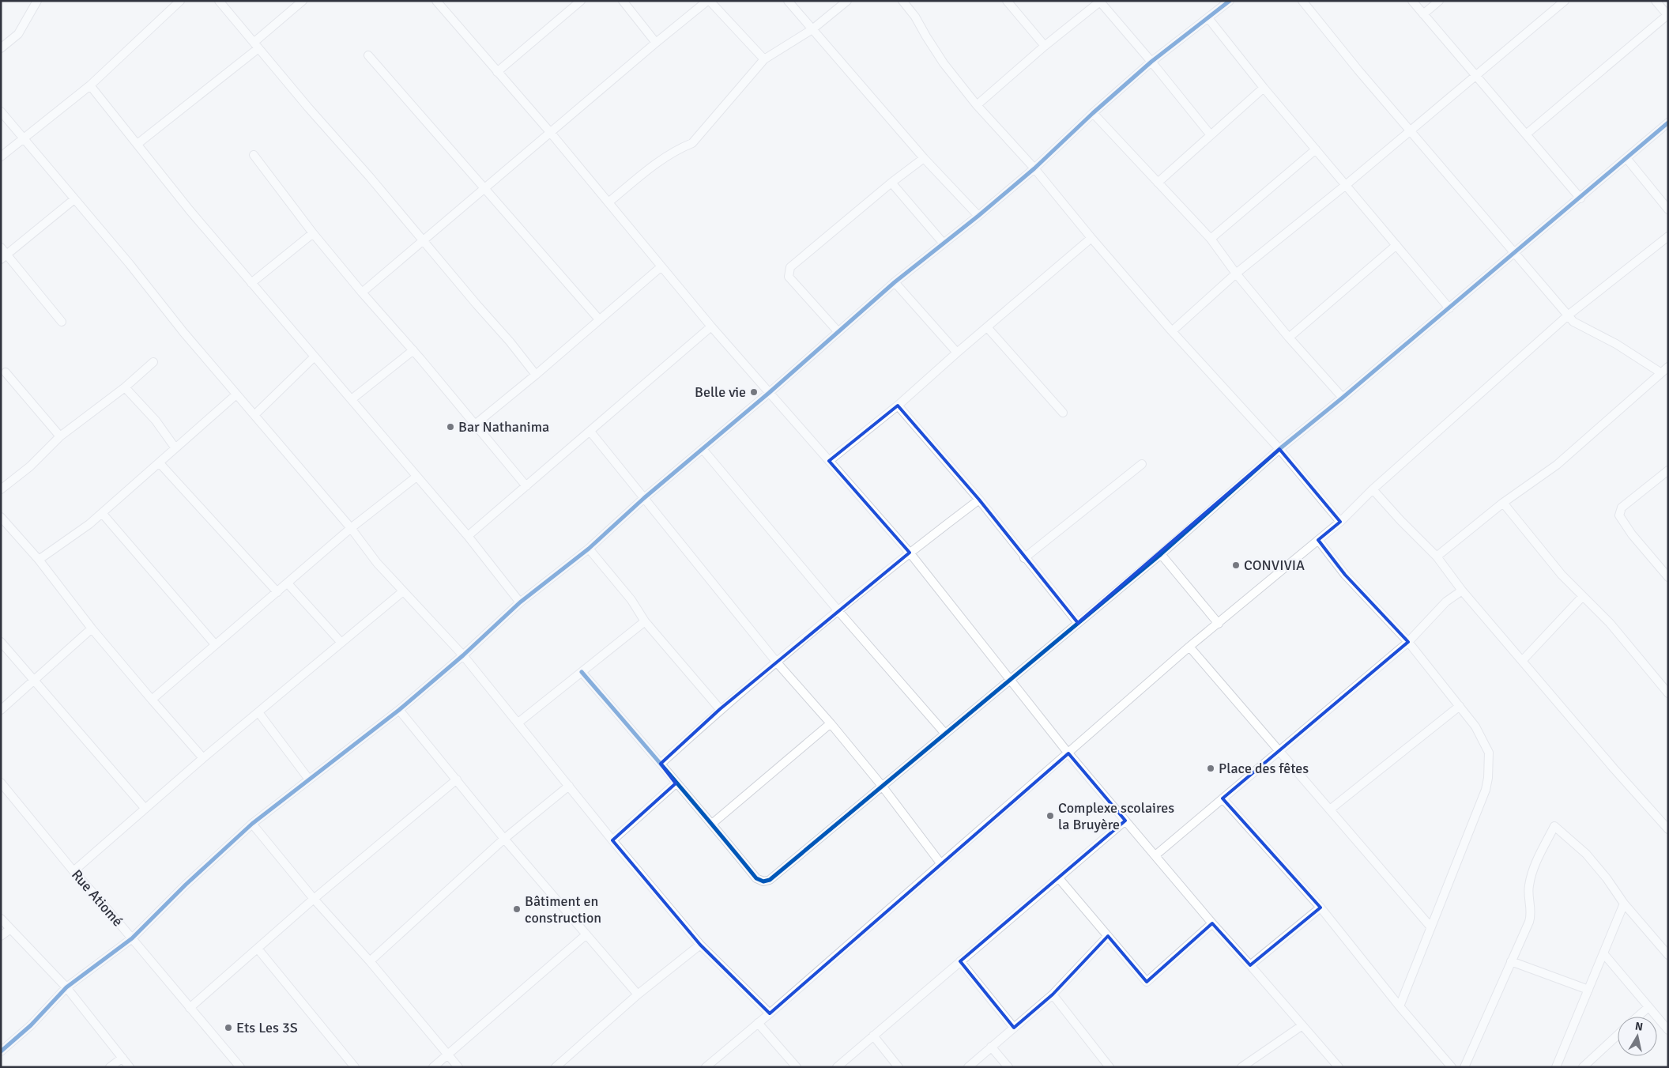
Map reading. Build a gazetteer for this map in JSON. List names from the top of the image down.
{
  "streets": {
    "street": ["Rue Atiomé"]
  },
  "places": [
    "Belle vie",
    "Bar Nathanima",
    "CONVIVIA",
    "Place des fêtes",
    "Complexe scolaires la Bruyère",
    "Bâtiment en construction",
    "Ets Les 3S"
  ],
  "north": "top"
}
